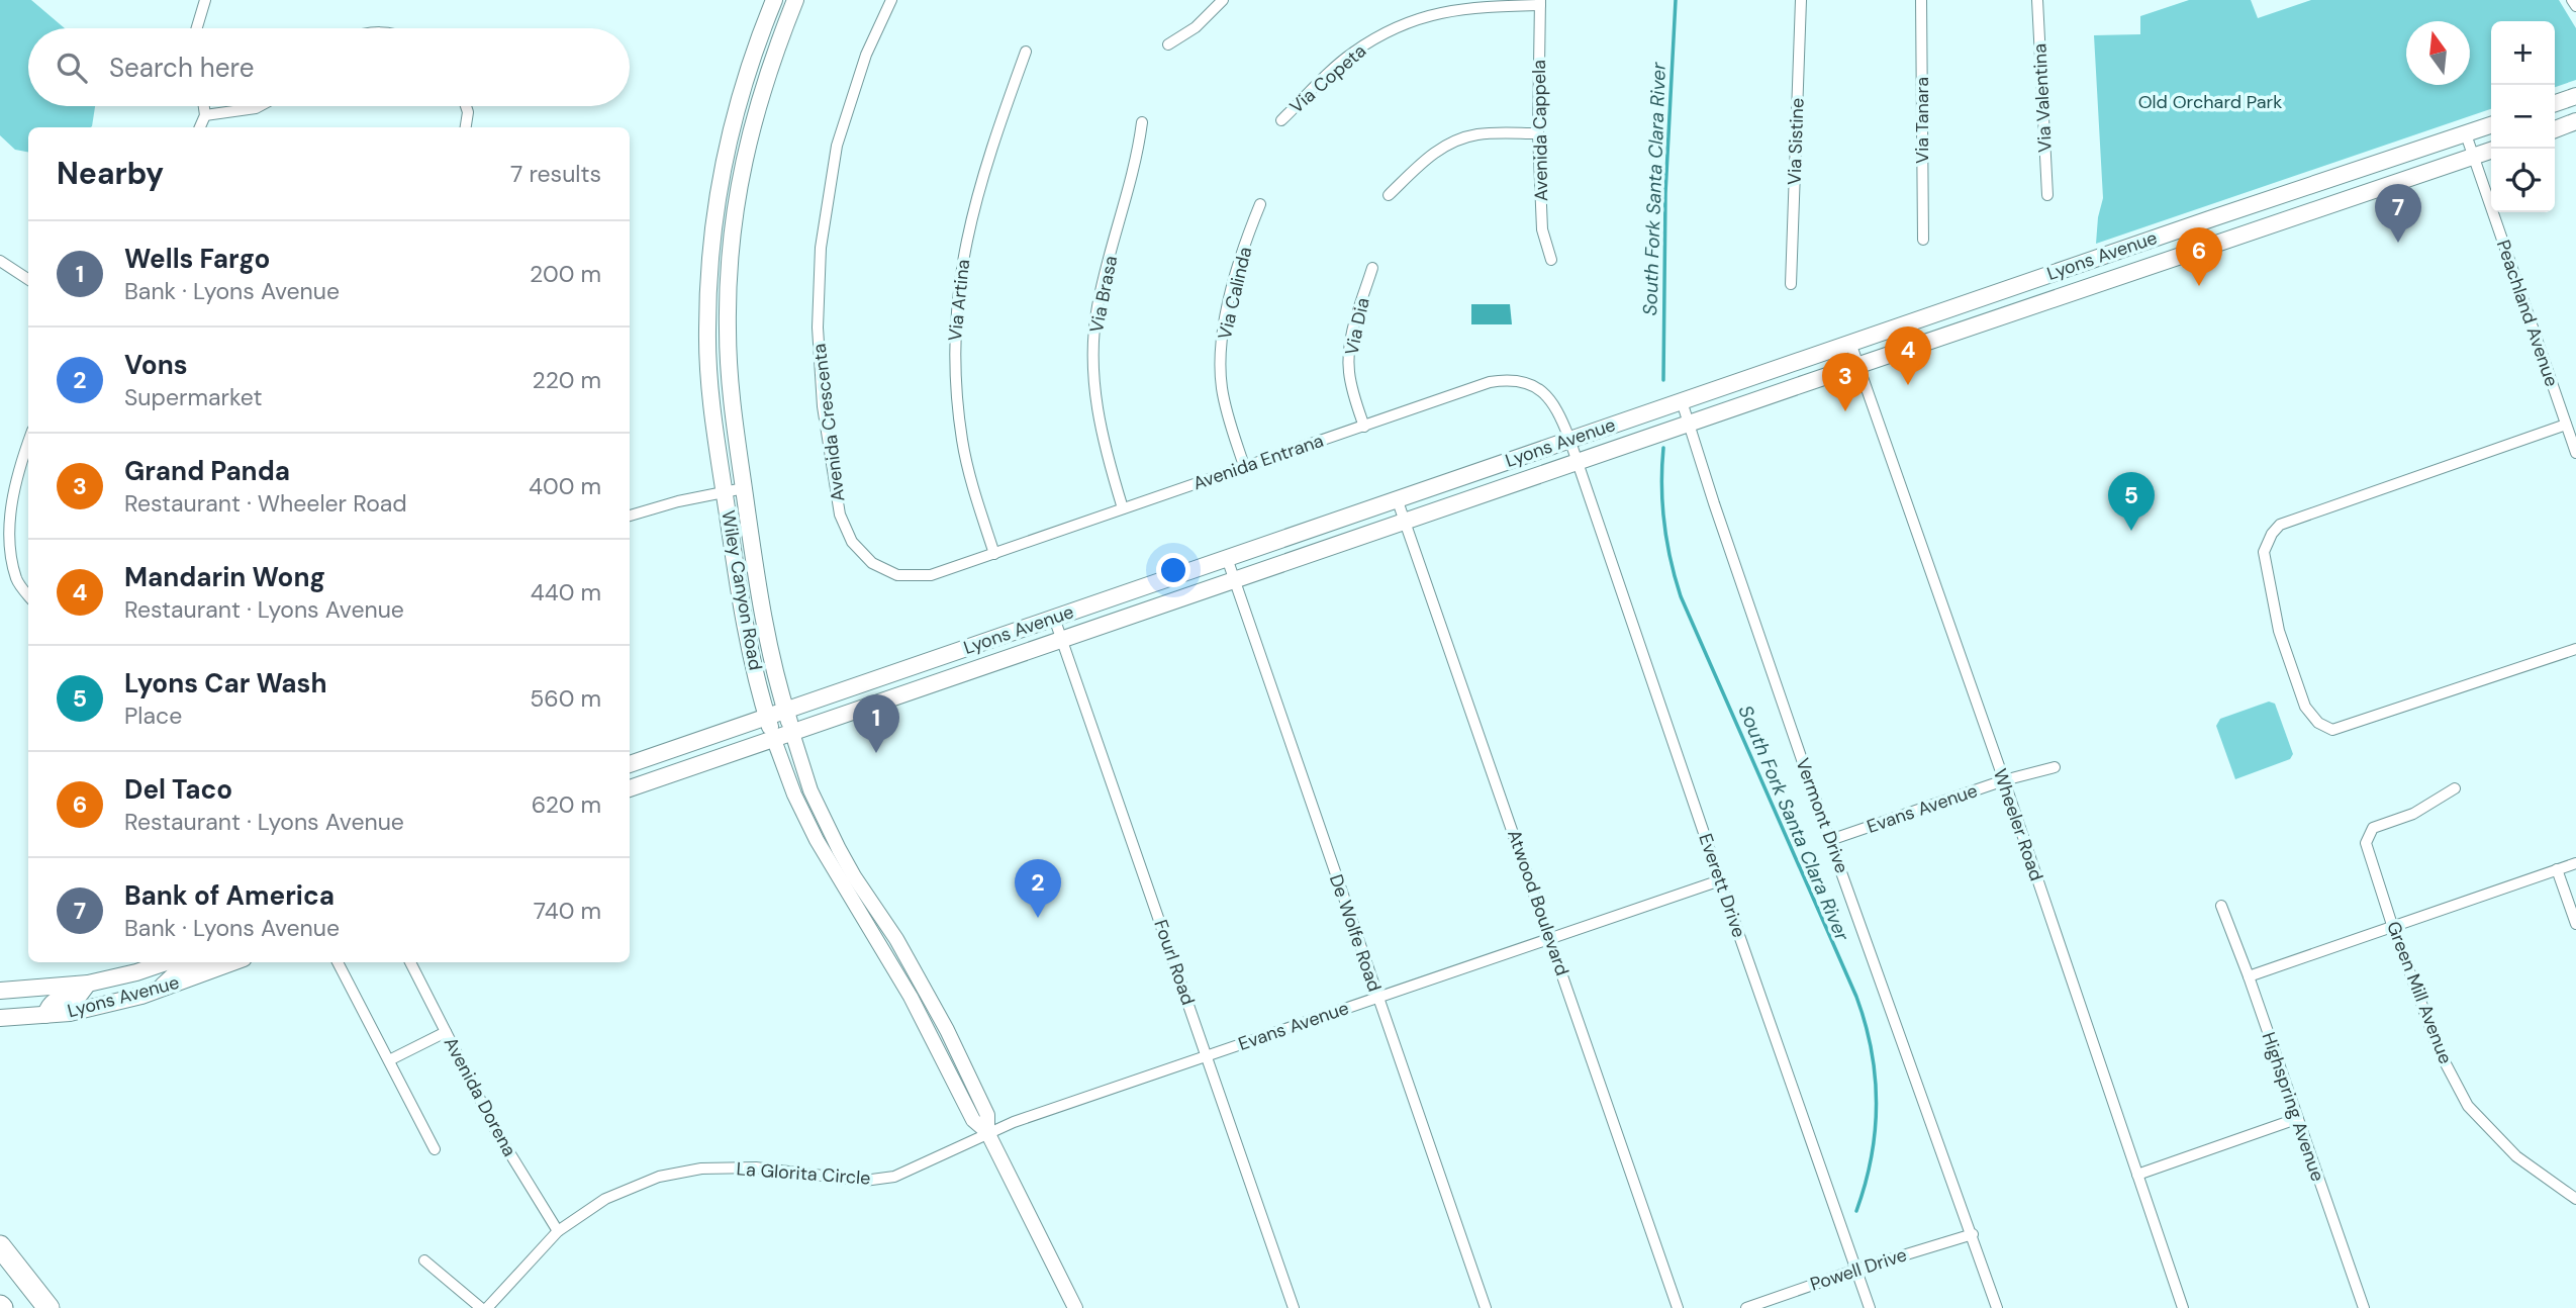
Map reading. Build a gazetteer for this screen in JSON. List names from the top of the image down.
{
  "streets": {
    "main road": ["Lyons Avenue", "Wiley Canyon Road"],
    "street": [
      "Via Copeta",
      "Via Valentina",
      "Via Tanara",
      "Avenida Cappela",
      "Via Sistine",
      "Via Calinda",
      "Via Brasa",
      "Via Artina",
      "Peachland Avenue",
      "Via Dia",
      "Avenida Crescenta",
      "Avenida Entrana",
      "Evans Avenue",
      "Vermont Drive",
      "Wheeler Road",
      "Everett Drive",
      "Atwood Boulevard",
      "De Wolfe Road",
      "Fourl Road",
      "Green Mill Avenue",
      "Avenida Dorena",
      "Highspring Avenue",
      "La Glorita Circle",
      "Powell Drive"
    ]
  },
  "crossings": [
    ["Via Copeta", "Avenida Cappela"],
    ["Lyons Avenue", "Peachland Avenue"],
    ["Lyons Avenue", "Avenida Entrana"],
    ["Lyons Avenue", "Wiley Canyon Road"],
    ["Lyons Avenue", "Vermont Drive"],
    ["Lyons Avenue", "Wheeler Road"],
    ["Lyons Avenue", "Everett Drive"],
    ["Lyons Avenue", "Atwood Boulevard"],
    ["Lyons Avenue", "De Wolfe Road"],
    ["Lyons Avenue", "Fourl Road"],
    ["Via Calinda", "Avenida Entrana"],
    ["Via Brasa", "Avenida Entrana"],
    ["Via Artina", "Avenida Entrana"],
    ["Via Dia", "Avenida Entrana"],
    ["Avenida Crescenta", "Avenida Entrana"],
    ["Avenida Entrana", "Everett Drive"],
    ["Wiley Canyon Road", "Evans Avenue"],
    ["Wiley Canyon Road", "La Glorita Circle"],
    ["Evans Avenue", "Vermont Drive"],
    ["Evans Avenue", "Wheeler Road"],
    ["Evans Avenue", "Everett Drive"],
    ["Evans Avenue", "Atwood Boulevard"],
    ["Evans Avenue", "De Wolfe Road"],
    ["Evans Avenue", "Fourl Road"],
    ["Evans Avenue", "La Glorita Circle"],
    ["Vermont Drive", "Powell Drive"],
    ["Everett Drive", "Powell Drive"],
    ["Avenida Dorena", "La Glorita Circle"]
  ],
  "water": ["South Fork Santa Clara River"],
  "parks": ["Old Orchard Park"],
  "north": "top",
  "page": {
    "map_buttons": ["+", "−"],
    "search": "Search here",
    "heading": ["Nearby", "7 results"],
    "pins": [
      "7",
      "6",
      "4",
      "3",
      "5",
      "1",
      "2"
    ],
    "list": [
      {
        "mark": "1",
        "name": "Wells Fargo",
        "note": "Bank · Lyons Avenue",
        "value": "200 m"
      },
      {
        "mark": "2",
        "name": "Vons",
        "note": "Supermarket",
        "value": "220 m"
      },
      {
        "mark": "3",
        "name": "Grand Panda",
        "note": "Restaurant · Wheeler Road",
        "value": "400 m"
      },
      {
        "mark": "4",
        "name": "Mandarin Wong",
        "note": "Restaurant · Lyons Avenue",
        "value": "440 m"
      },
      {
        "mark": "5",
        "name": "Lyons Car Wash",
        "note": "Place",
        "value": "560 m"
      },
      {
        "mark": "6",
        "name": "Del Taco",
        "note": "Restaurant · Lyons Avenue",
        "value": "620 m"
      },
      {
        "mark": "7",
        "name": "Bank of America",
        "note": "Bank · Lyons Avenue",
        "value": "740 m"
      }
    ]
  }
}
